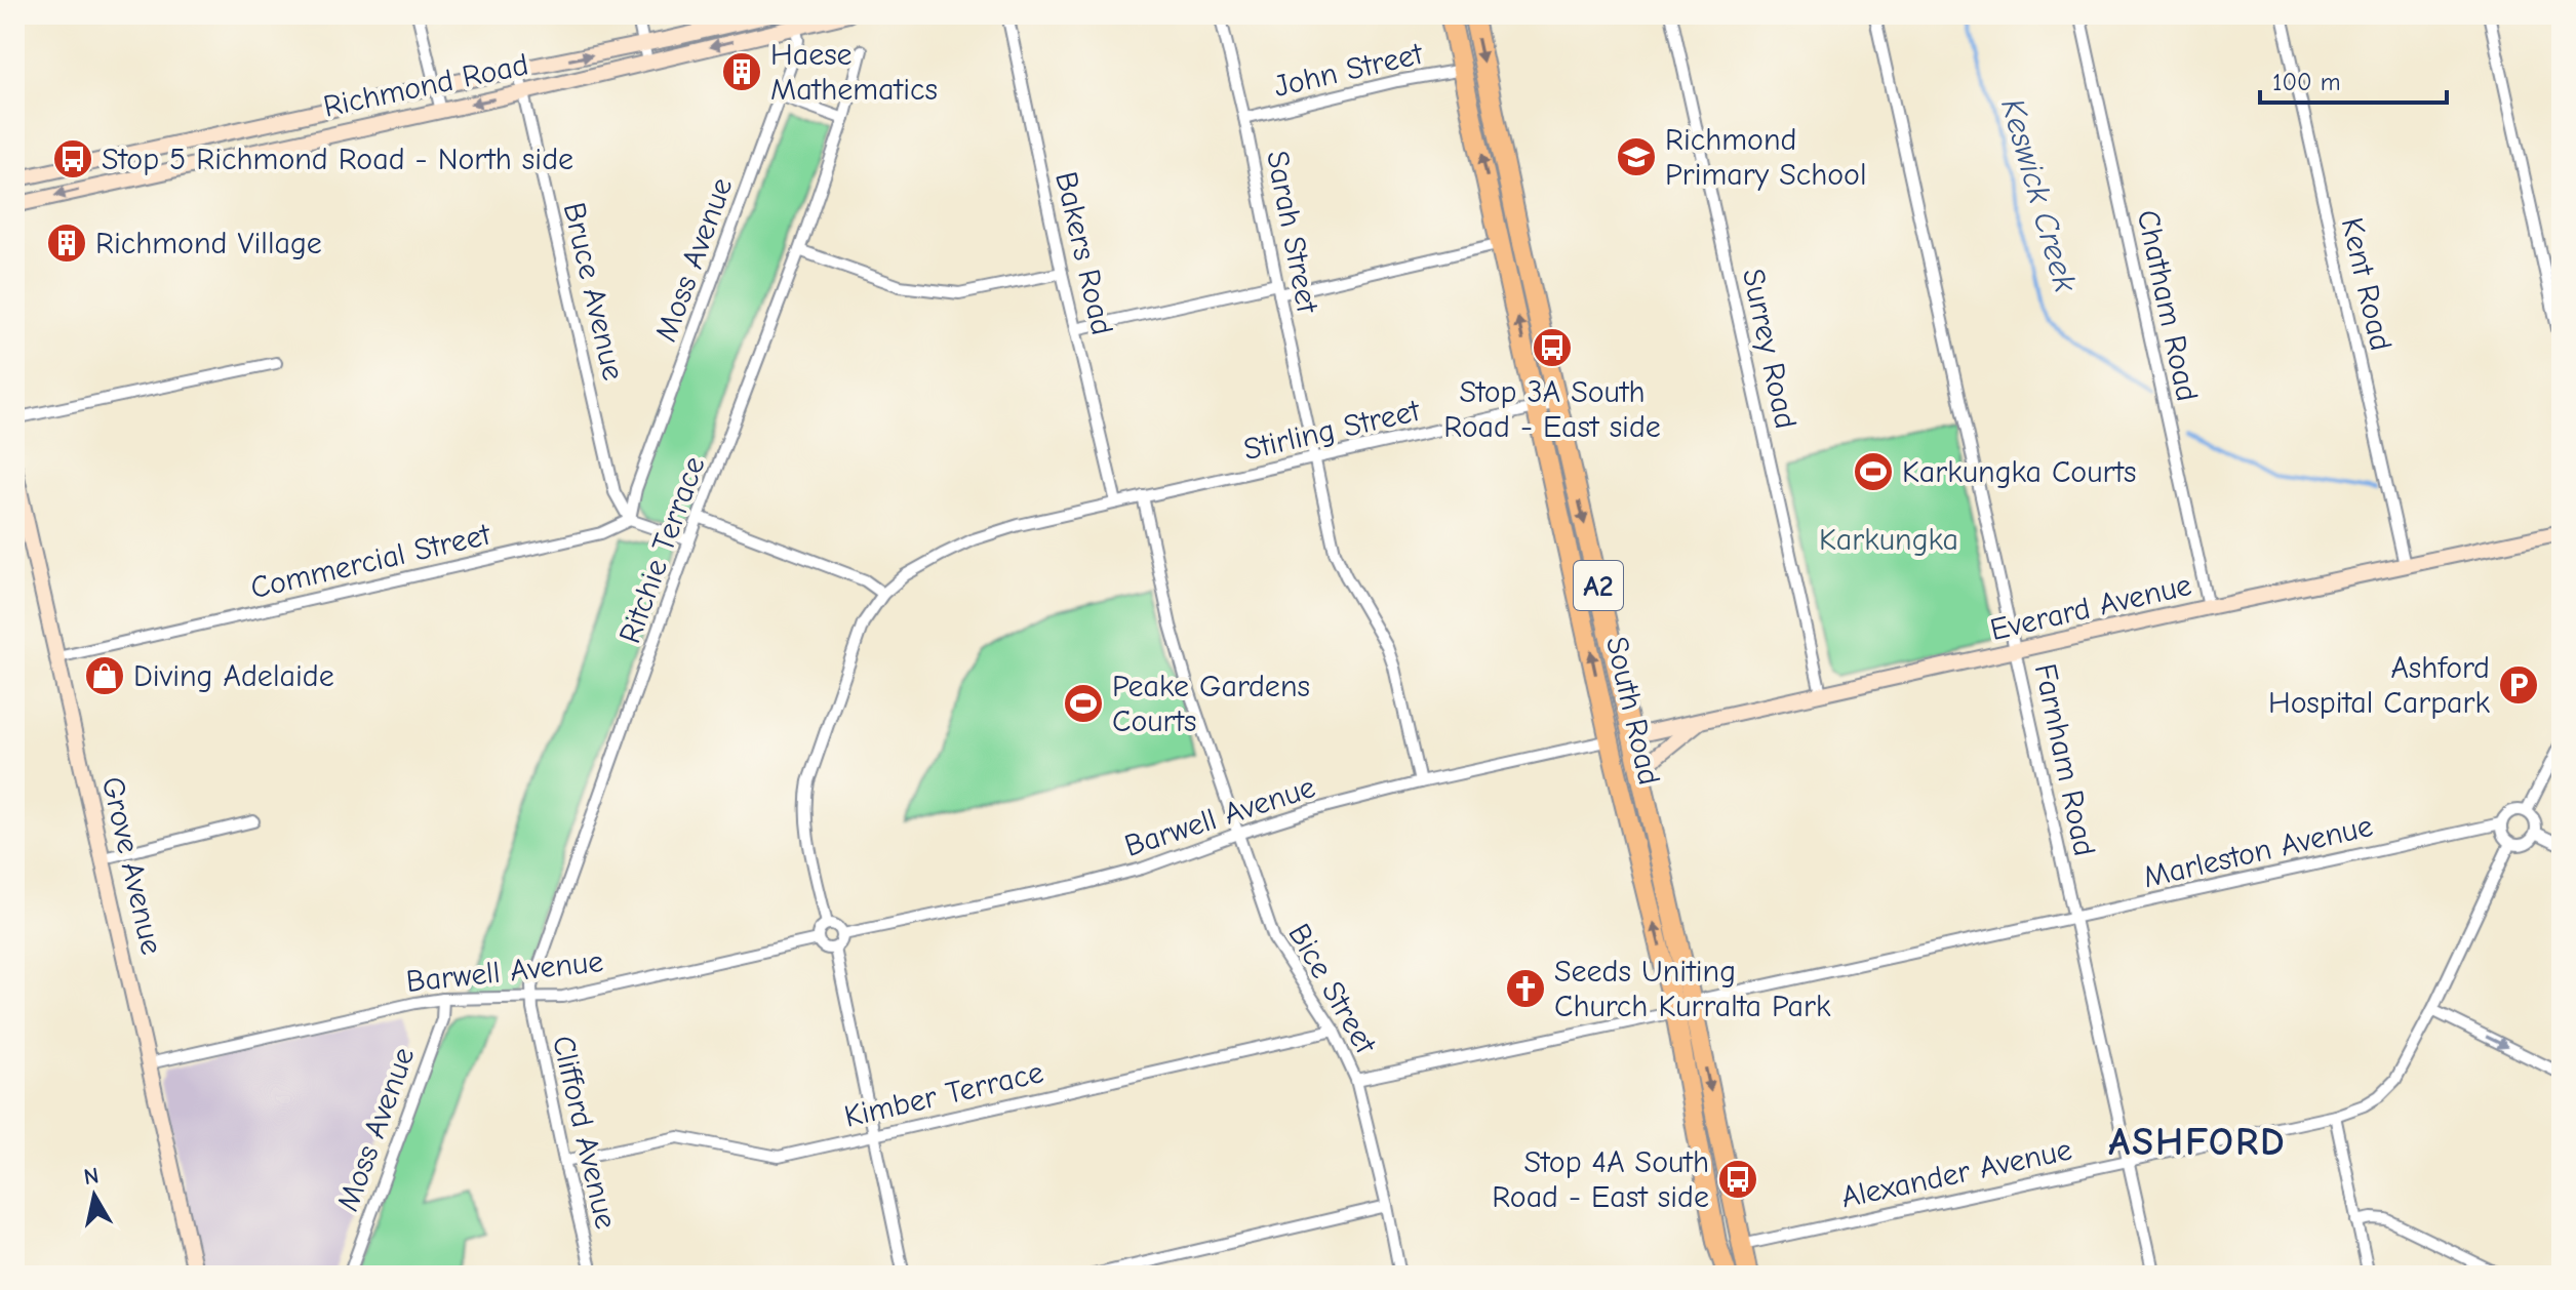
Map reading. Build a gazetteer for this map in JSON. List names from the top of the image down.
{
  "streets": {
    "highway": ["A2", "South Road"],
    "street": [
      "John Street",
      "Richmond Road",
      "Sarah Street",
      "Bakers Road",
      "Moss Avenue",
      "Kent Road",
      "Bruce Avenue",
      "Chatham Road",
      "Surrey Road",
      "Stirling Street",
      "Ritchie Terrace",
      "Commercial Street",
      "Everard Avenue",
      "Farnham Road",
      "Barwell Avenue",
      "Marleston Avenue",
      "Grove Avenue",
      "Bice Street",
      "Kimber Terrace",
      "Clifford Avenue",
      "Alexander Avenue"
    ]
  },
  "crossings": [
    ["John Street", "Sarah Street"],
    ["John Street", "South Road"],
    ["Richmond Road", "Moss Avenue"],
    ["Richmond Road", "Bruce Avenue"],
    ["Sarah Street", "Stirling Street"],
    ["Sarah Street", "Barwell Avenue"],
    ["Bakers Road", "Stirling Street"],
    ["Moss Avenue", "Bruce Avenue"],
    ["Moss Avenue", "Commercial Street"],
    ["Moss Avenue", "Barwell Avenue"],
    ["Kent Road", "Everard Avenue"],
    ["Bruce Avenue", "Commercial Street"],
    ["Chatham Road", "Everard Avenue"],
    ["Surrey Road", "Everard Avenue"],
    ["Stirling Street", "South Road"],
    ["Stirling Street", "Bice Street"],
    ["Ritchie Terrace", "Barwell Avenue"],
    ["Ritchie Terrace", "Clifford Avenue"],
    ["Commercial Street", "Grove Avenue"],
    ["Everard Avenue", "South Road"],
    ["Everard Avenue", "Farnham Road"],
    ["South Road", "Barwell Avenue"],
    ["South Road", "Marleston Avenue"],
    ["South Road", "Alexander Avenue"],
    ["Farnham Road", "Marleston Avenue"],
    ["Farnham Road", "Alexander Avenue"],
    ["Barwell Avenue", "Grove Avenue"],
    ["Barwell Avenue", "Bice Street"],
    ["Barwell Avenue", "Clifford Avenue"],
    ["Marleston Avenue", "Bice Street"],
    ["Marleston Avenue", "Alexander Avenue"],
    ["Bice Street", "Kimber Terrace"],
    ["Kimber Terrace", "Clifford Avenue"]
  ],
  "districts": ["ASHFORD"],
  "water": ["Keswick Creek"],
  "parks": ["Karkungka"],
  "places": {
    "building": ["Haese Mathematics", "Richmond Village"],
    "school or university": ["Richmond Primary School"],
    "bus stop": ["Stop 5 Richmond Road - North side", "Stop 3A South Road - East side", "Stop 4A South Road - East side"],
    "sports": ["Karkungka Courts", "Peake Gardens Courts"],
    "shop": ["Diving Adelaide"],
    "parking": ["Ashford Hospital Carpark"],
    "church": ["Seeds Uniting Church Kurralta Park"]
  },
  "scale_bar": "100 m",
  "north": "top"
}
